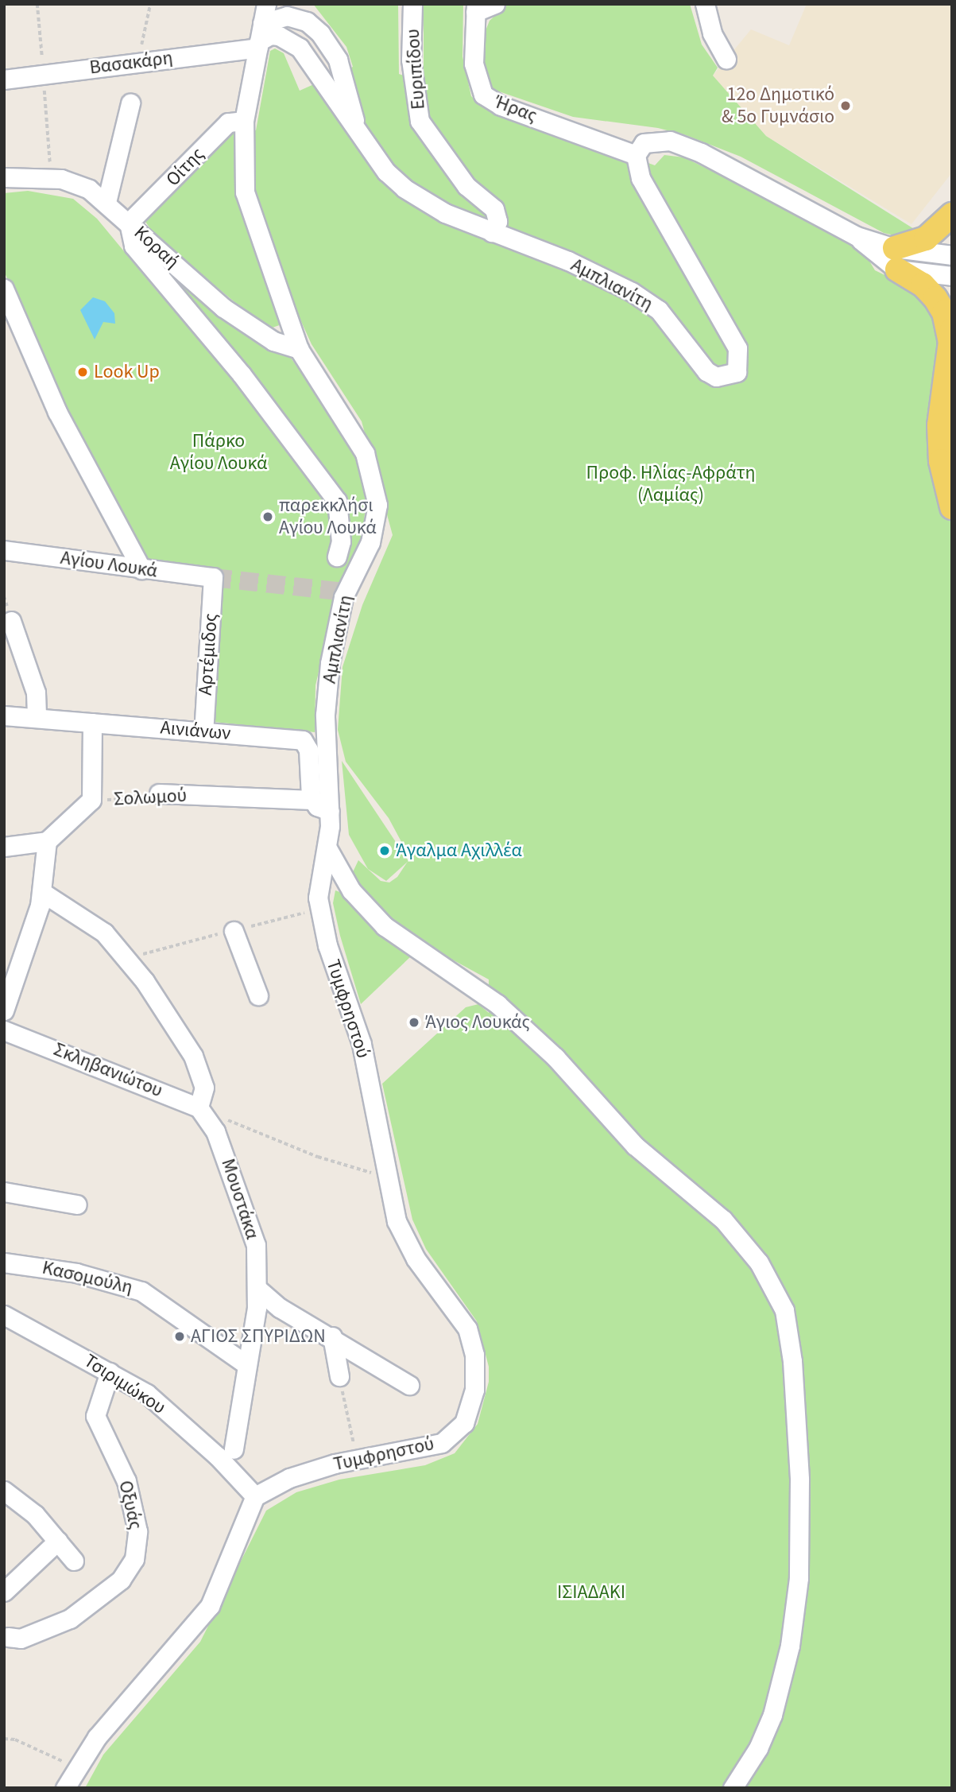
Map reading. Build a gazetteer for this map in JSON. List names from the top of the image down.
{
  "streets": {
    "street": [
      "Βασακάρη",
      "Ευριπίδου",
      "Ήρας",
      "Οίτης",
      "Κοραή",
      "Αμπλιανίτη",
      "Αγίου Λουκά",
      "Αρτέμιδος",
      "Αινιάνων",
      "Σολωμού",
      "Τυμφρηστού",
      "Σκληβανιώτου",
      "Μουστάκα",
      "Κασομούλη",
      "Τσιριμώκου",
      "Οξυάς"
    ]
  },
  "crossings": [
    ["Βασακάρη", "Αμπλιανίτη"],
    ["Ευριπίδου", "Αμπλιανίτη"],
    ["Ήρας", "Αμπλιανίτη"],
    ["Οίτης", "Κοραή"],
    ["Οίτης", "Αμπλιανίτη"],
    ["Κοραή", "Αμπλιανίτη"],
    ["Αμπλιανίτη", "Τυμφρηστού"],
    ["Αγίου Λουκά", "Αρτέμιδος"],
    ["Αρτέμιδος", "Αινιάνων"],
    ["Αινιάνων", "Σολωμού"],
    ["Τυμφρηστού", "Τσιριμώκου"],
    ["Σκληβανιώτου", "Μουστάκα"],
    ["Μουστάκα", "Κασομούλη"],
    ["Τσιριμώκου", "Οξυάς"]
  ],
  "parks": ["Πάρκο Αγίου Λουκά", "Προφ. Ηλίας-Αφράτη (Λαμίας)", "ΙΣΙΑΔΑΚΙ"],
  "places": [
    "12ο Δημοτικό & 5ο Γυμνάσιο",
    "Look Up",
    "παρεκκλήσι Αγίου Λουκά",
    "Άγαλμα Αχιλλέα",
    "Άγιος Λουκάς",
    "ΑΓΙΟΣ ΣΠΥΡΙΔΩΝ"
  ]
}
